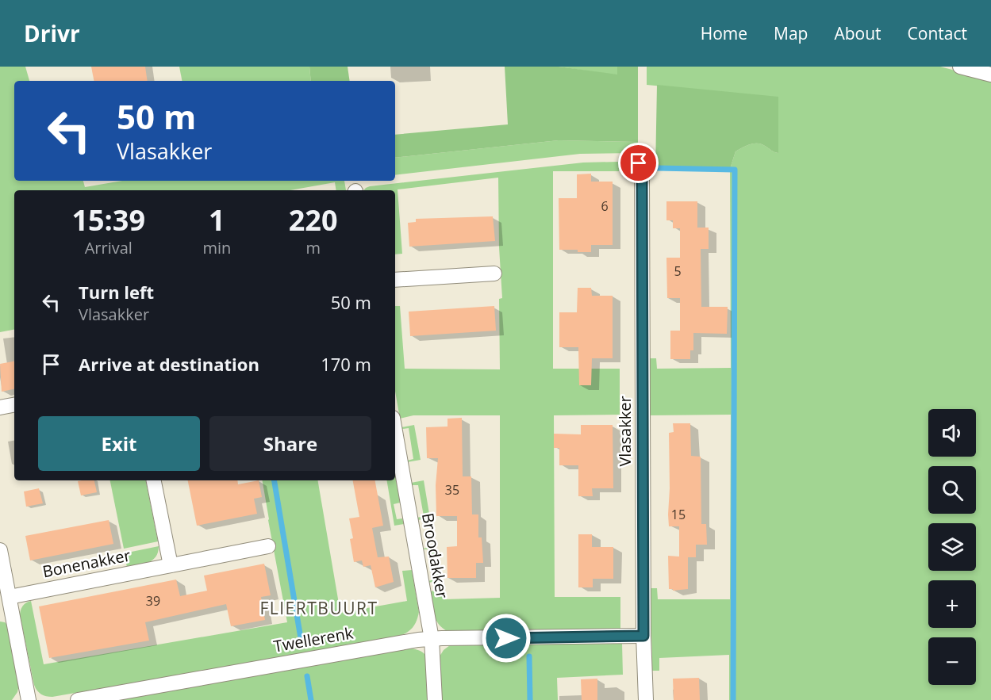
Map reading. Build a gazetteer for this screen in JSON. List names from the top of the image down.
{
  "streets": {
    "street": [
      "Vlasakker",
      "Broodakker",
      "Bonenakker",
      "Twellerenk"
    ]
  },
  "crossings": [
    ["Vlasakker", "Twellerenk"],
    ["Broodakker", "Twellerenk"]
  ],
  "districts": ["FLIERTBUURT"],
  "house_numbers": [
    "6",
    "5",
    "35",
    "15",
    "39"
  ],
  "page": {
    "header": "Drivr",
    "nav": [
      "Home",
      "Map",
      "About",
      "Contact"
    ],
    "turn": ["50 m", "Vlasakker"],
    "eta": [
      "15:39",
      "Arrival",
      "1",
      "min",
      "220",
      "m"
    ],
    "list": [
      {
        "name": "Turn left",
        "note": "Vlasakker",
        "value": "50 m"
      },
      {
        "name": "Arrive at destination",
        "value": "170 m"
      }
    ],
    "buttons": ["Exit", "Share"],
    "map_buttons": ["+", "−"]
  }
}
